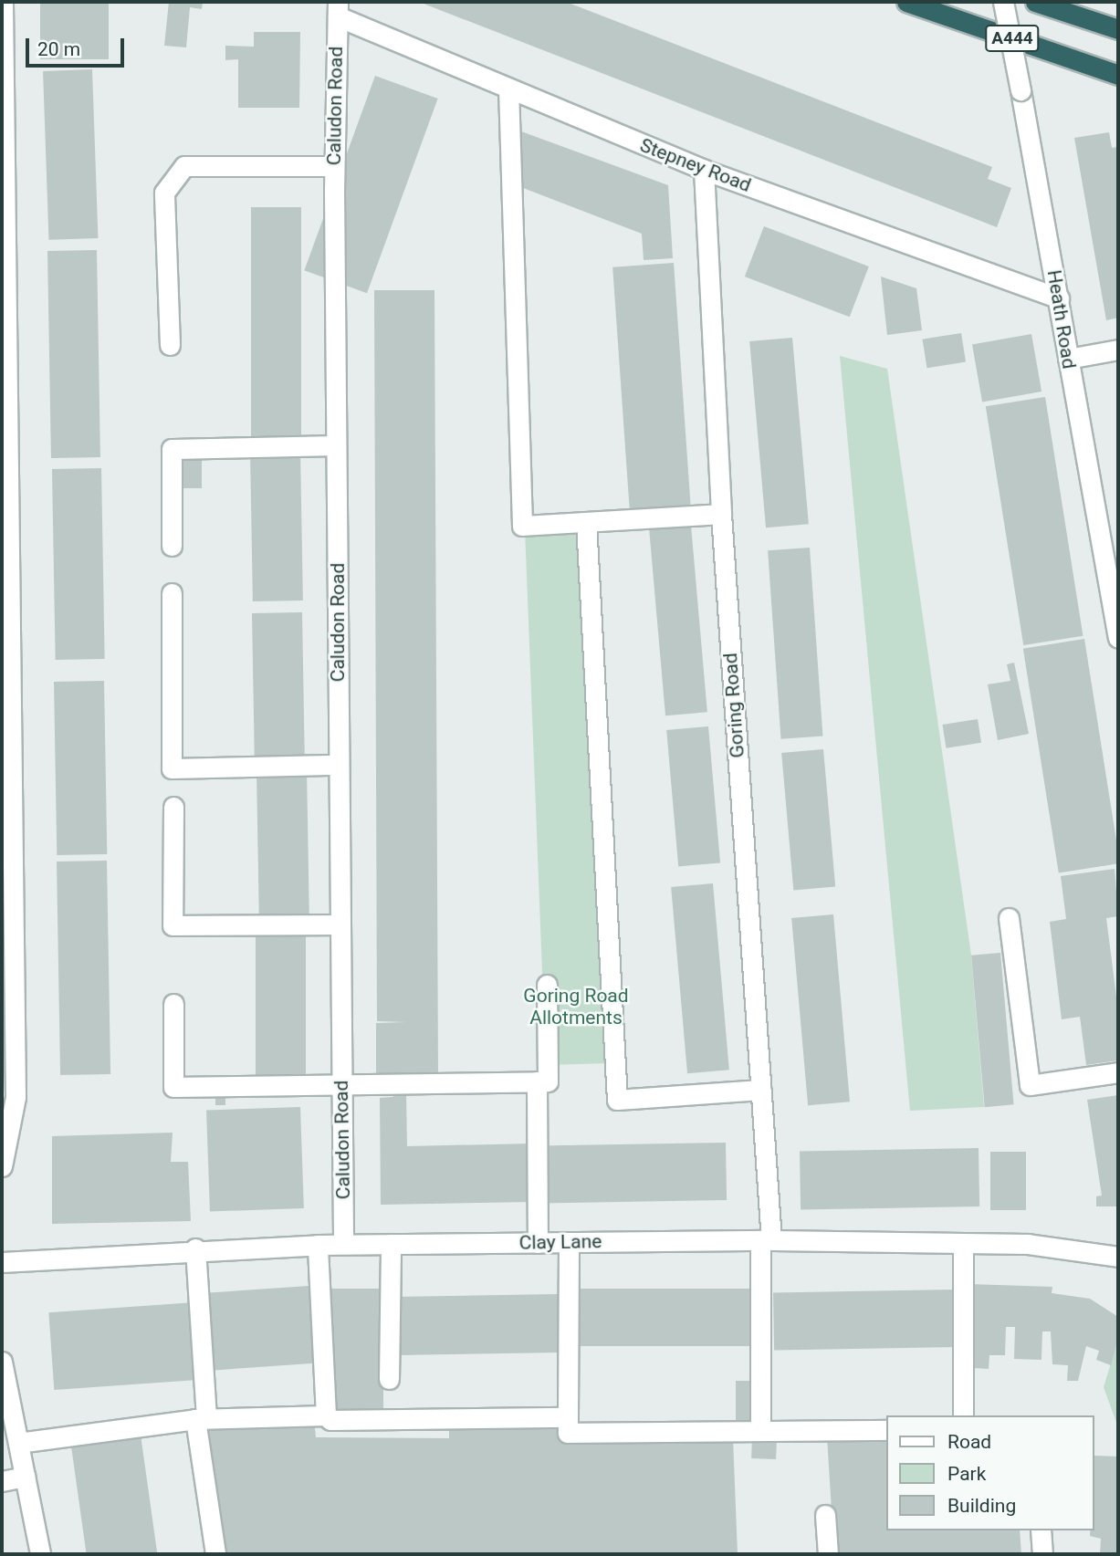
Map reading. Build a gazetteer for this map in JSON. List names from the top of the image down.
{
  "streets": {
    "highway": ["A444"],
    "street": [
      "Caludon Road",
      "Stepney Road",
      "Heath Road",
      "Goring Road",
      "Clay Lane"
    ]
  },
  "crossings": [
    ["Caludon Road", "Stepney Road"],
    ["Caludon Road", "Clay Lane"],
    ["Stepney Road", "Heath Road"],
    ["Stepney Road", "Goring Road"],
    ["Goring Road", "Clay Lane"]
  ],
  "parks": ["Goring Road Allotments"],
  "legend": ["Road", "Park", "Building"],
  "scale_bar": "20 m"
}
